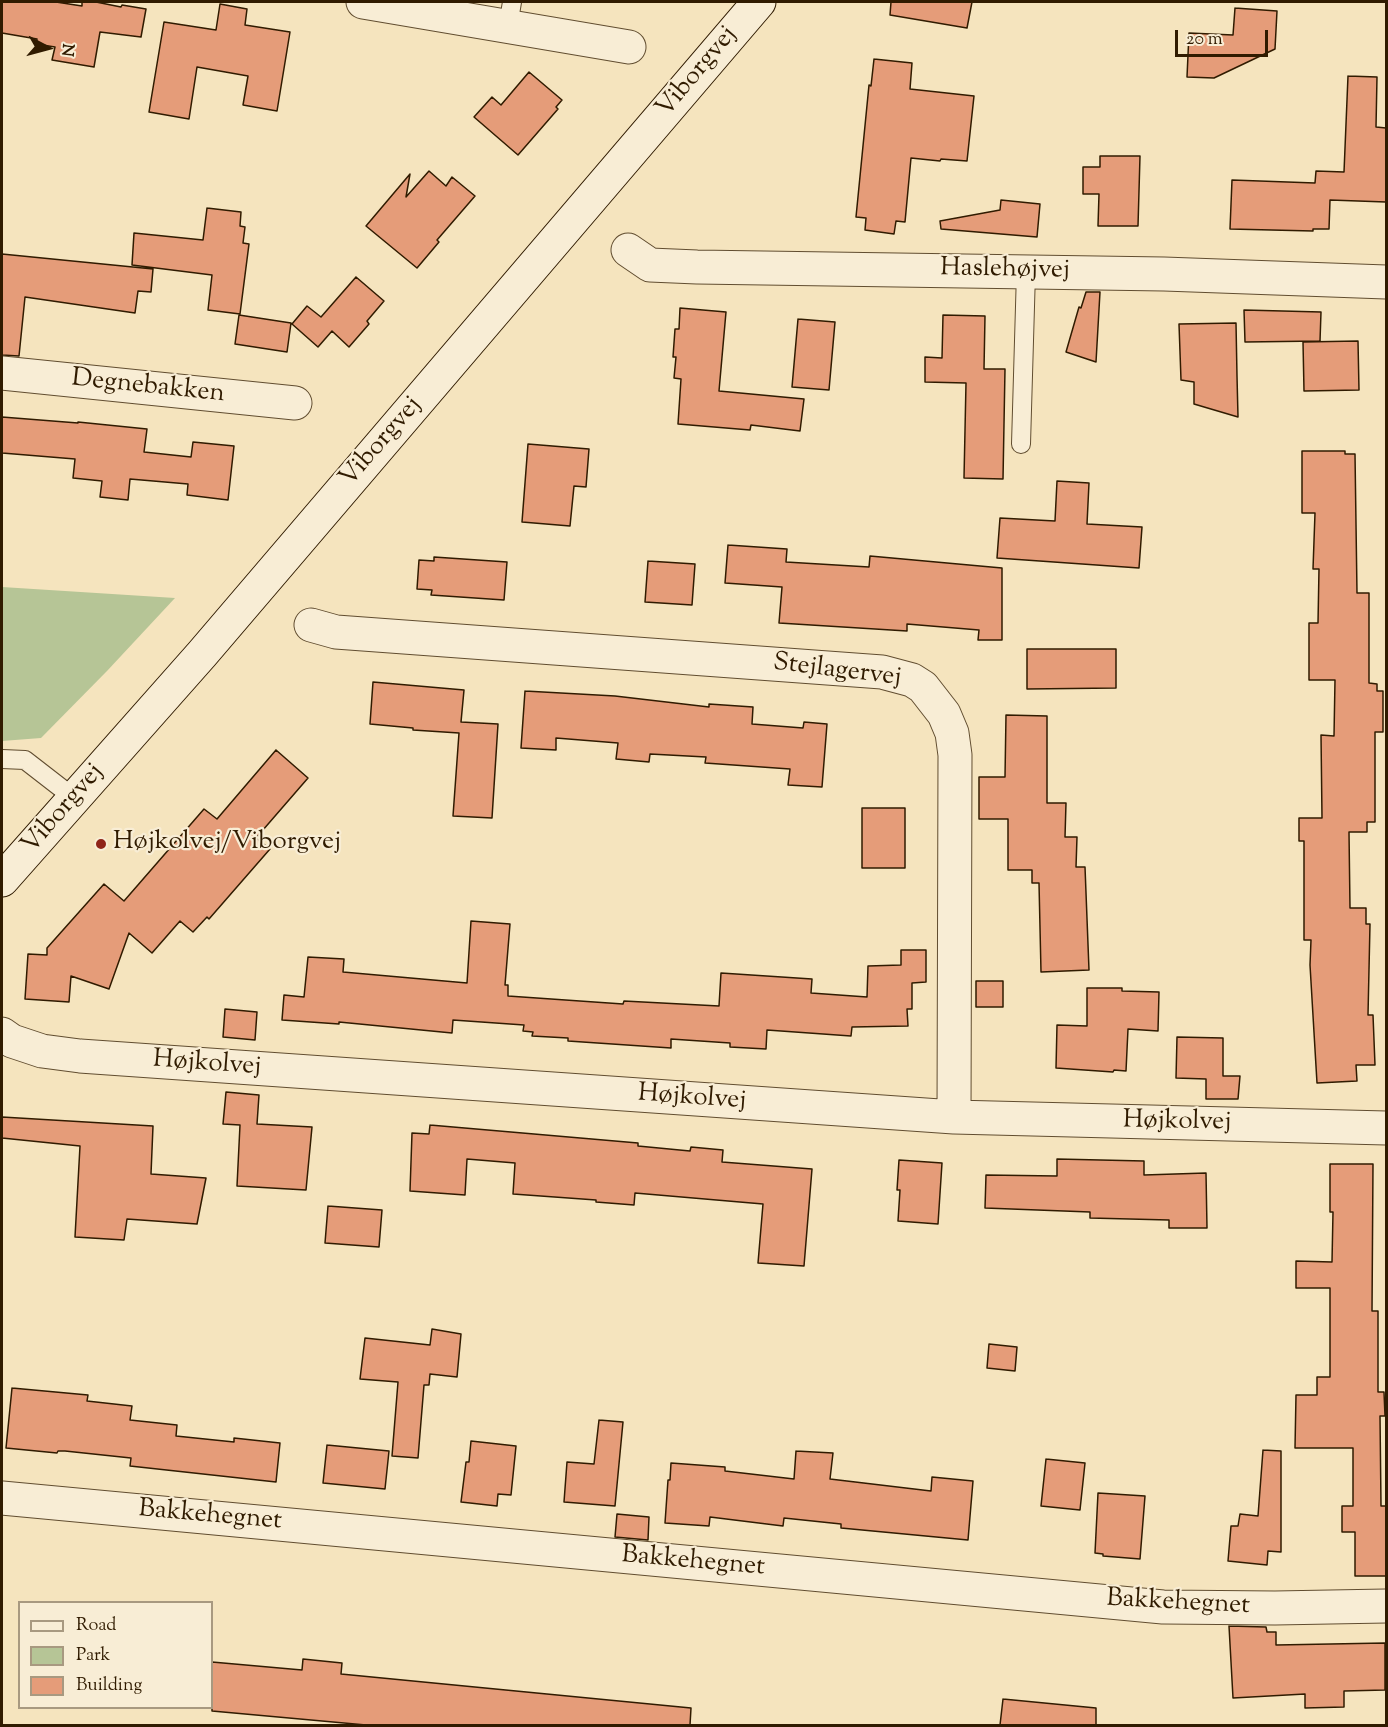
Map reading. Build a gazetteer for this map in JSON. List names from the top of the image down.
{
  "streets": {
    "street": [
      "Viborgvej",
      "Haslehøjvej",
      "Degnebakken",
      "Stejlagervej",
      "Højkolvej",
      "Bakkehegnet"
    ]
  },
  "crossings": [
    ["Stejlagervej", "Højkolvej"]
  ],
  "places": ["Højkolvej/Viborgvej"],
  "legend": ["Road", "Park", "Building"],
  "scale_bar": "20 m",
  "north": "right"
}
